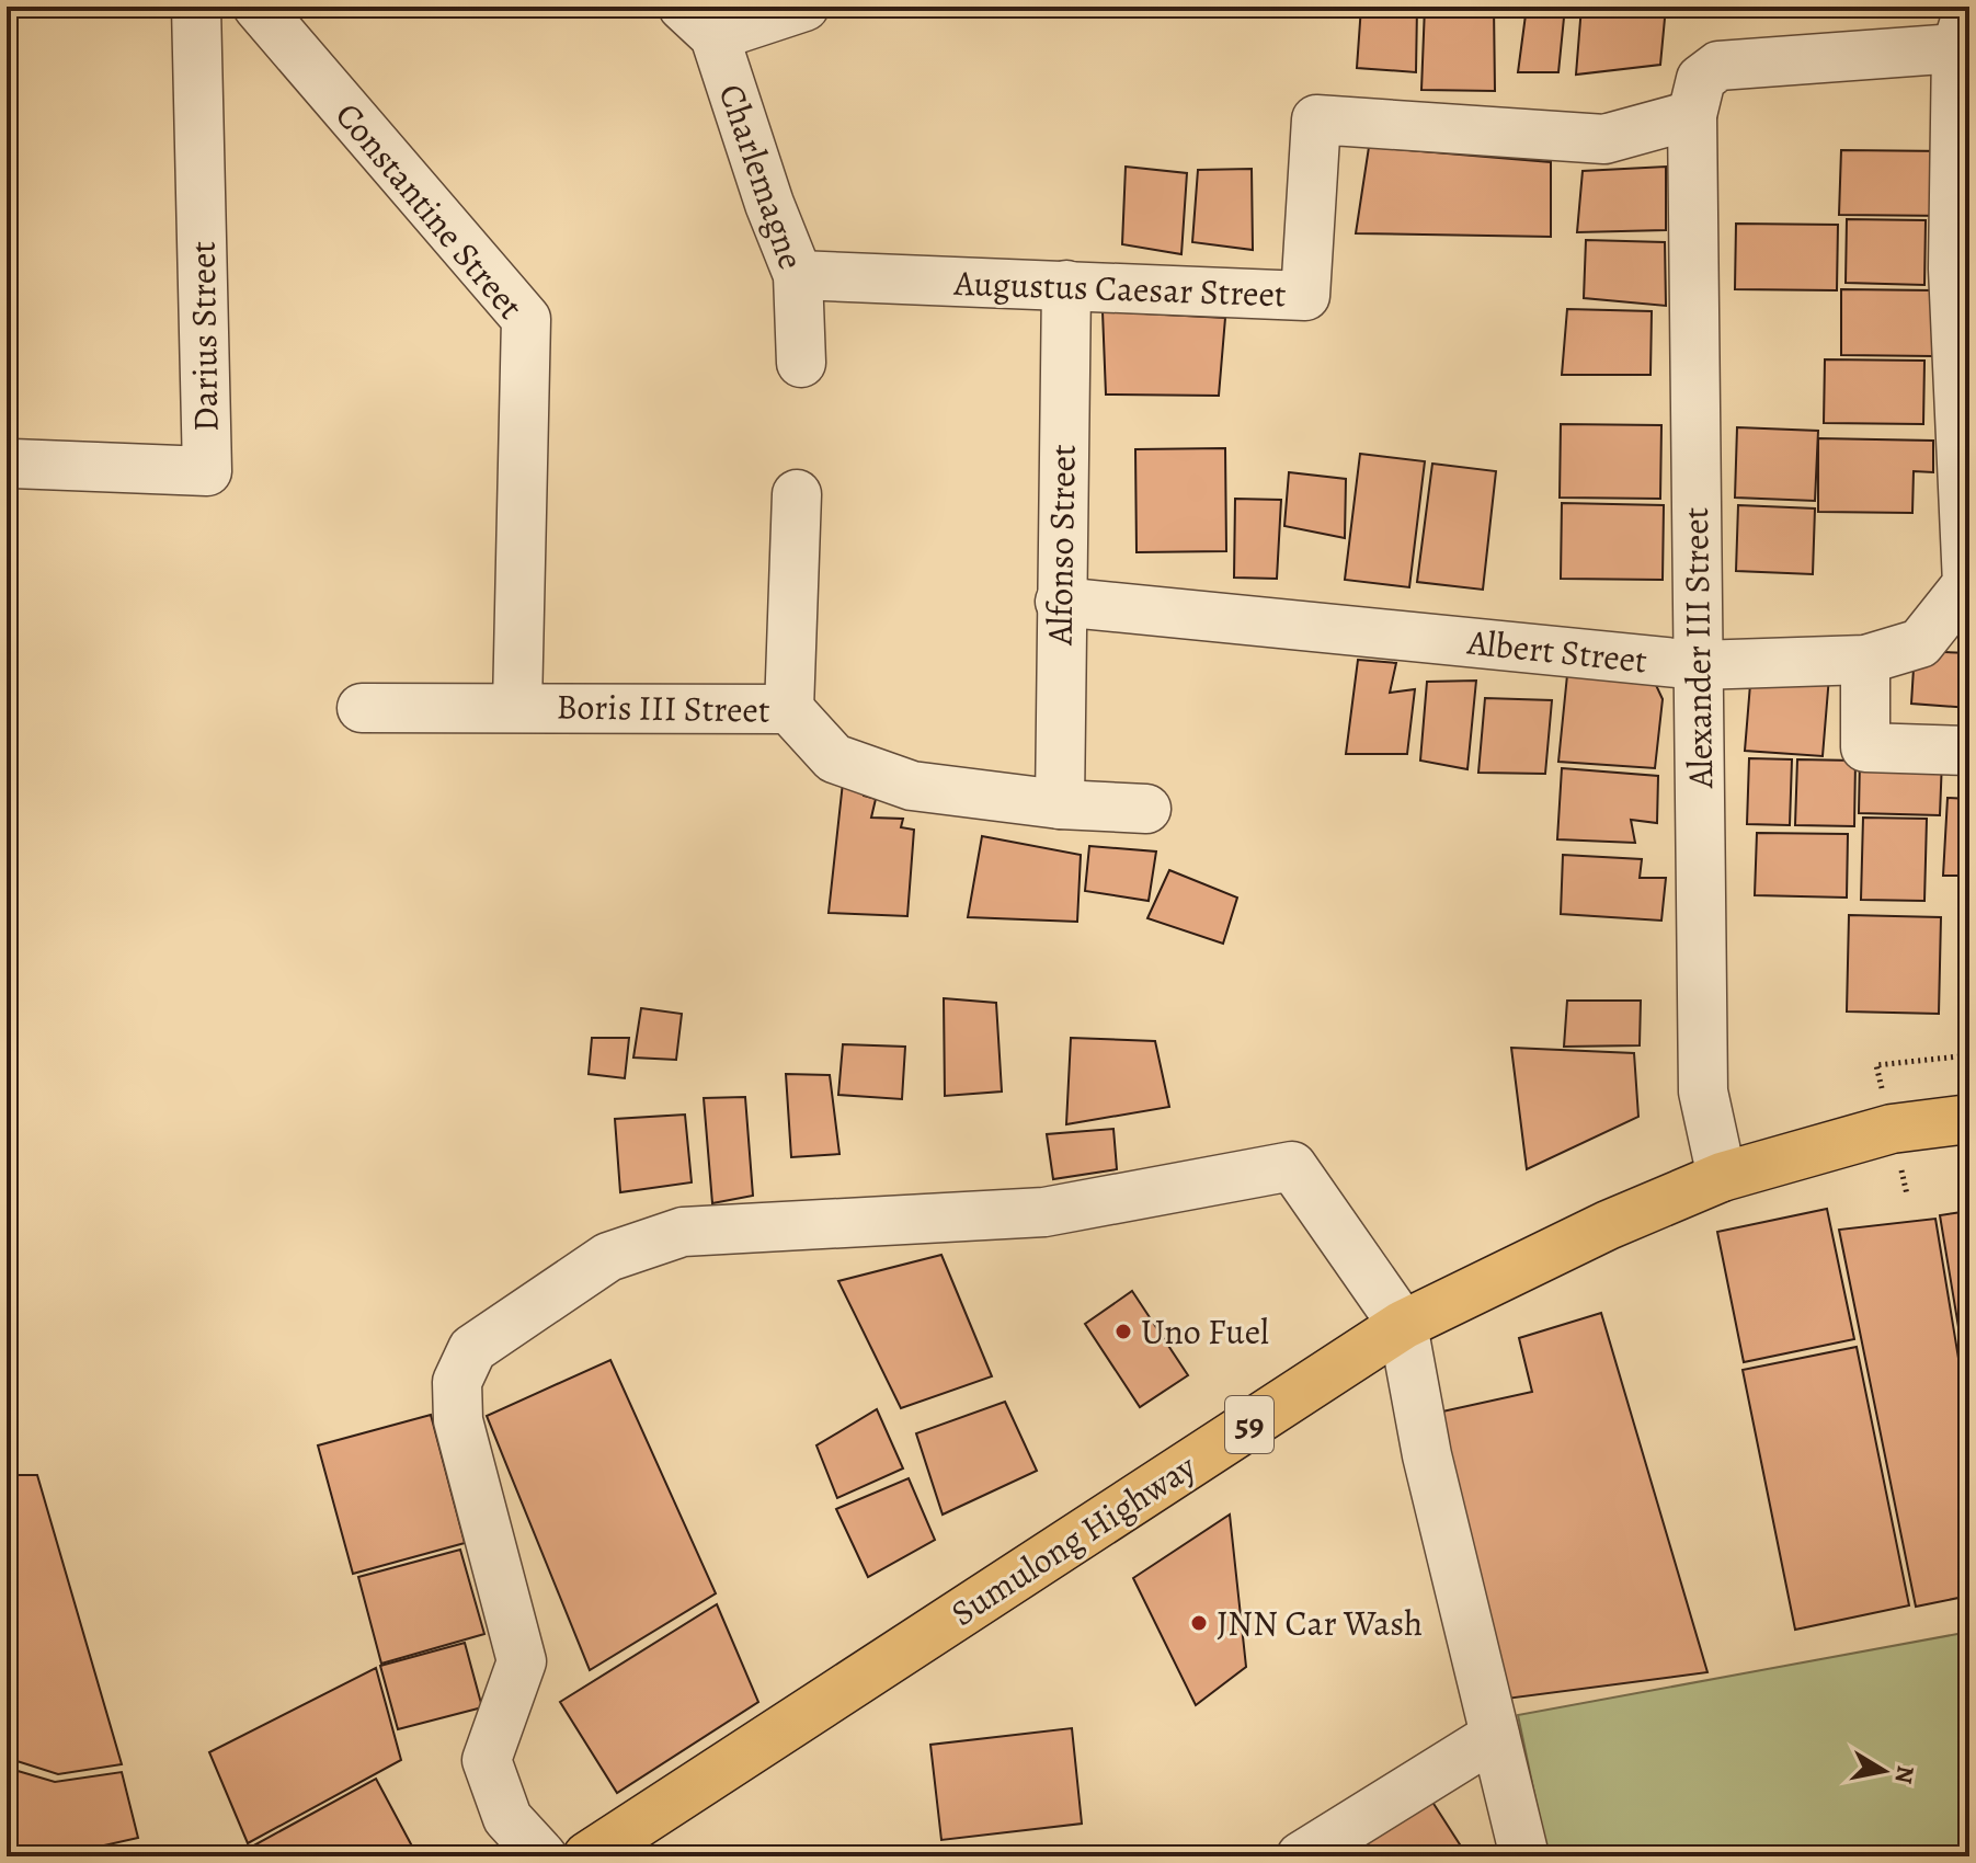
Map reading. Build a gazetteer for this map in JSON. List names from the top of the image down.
{
  "streets": {
    "main road": ["59", "Sumulong Highway"],
    "street": [
      "Charlemagne",
      "Constantine Street",
      "Augustus Caesar Street",
      "Darius Street",
      "Alfonso Street",
      "Alexander III Street",
      "Albert Street",
      "Boris III Street"
    ]
  },
  "crossings": [
    ["Charlemagne", "Augustus Caesar Street"],
    ["Constantine Street", "Boris III Street"],
    ["Augustus Caesar Street", "Alfonso Street"],
    ["Augustus Caesar Street", "Alexander III Street"],
    ["Alfonso Street", "Albert Street"],
    ["Alfonso Street", "Boris III Street"],
    ["Alexander III Street", "Albert Street"],
    ["Alexander III Street", "Sumulong Highway"]
  ],
  "places": ["Uno Fuel", "JNN Car Wash"],
  "north": "right"
}
